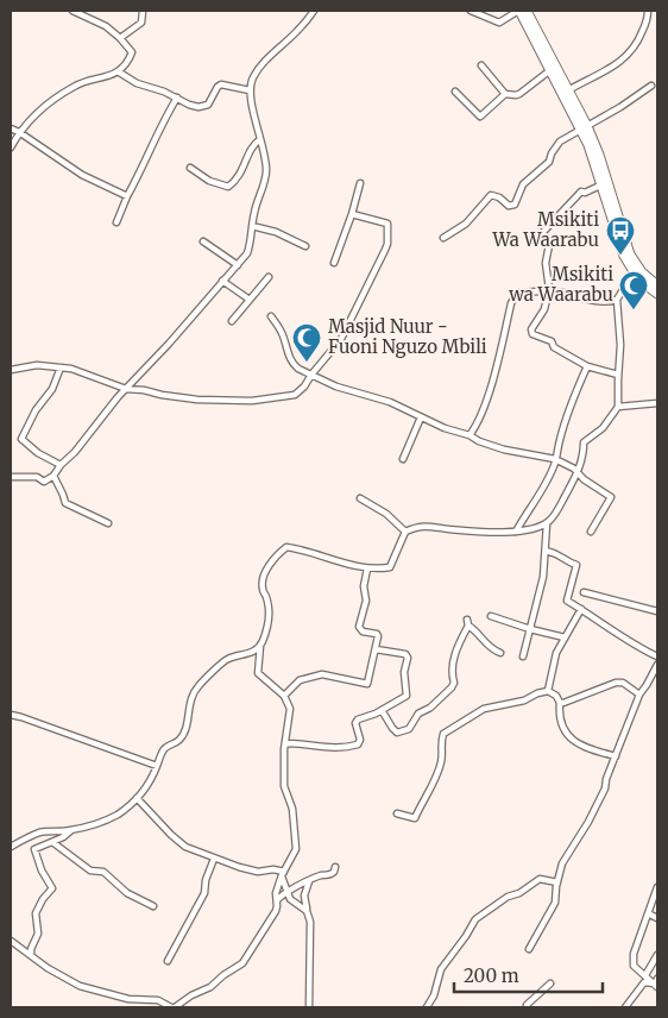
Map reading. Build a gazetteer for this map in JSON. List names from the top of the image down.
{
  "places": {
    "bus stop": ["Msikiti Wa Waarabu"],
    "mosque": ["Msikiti wa Waarabu", "Masjid Nuur - Fuoni Nguzo Mbili"]
  },
  "scale_bar": "200 m"
}
